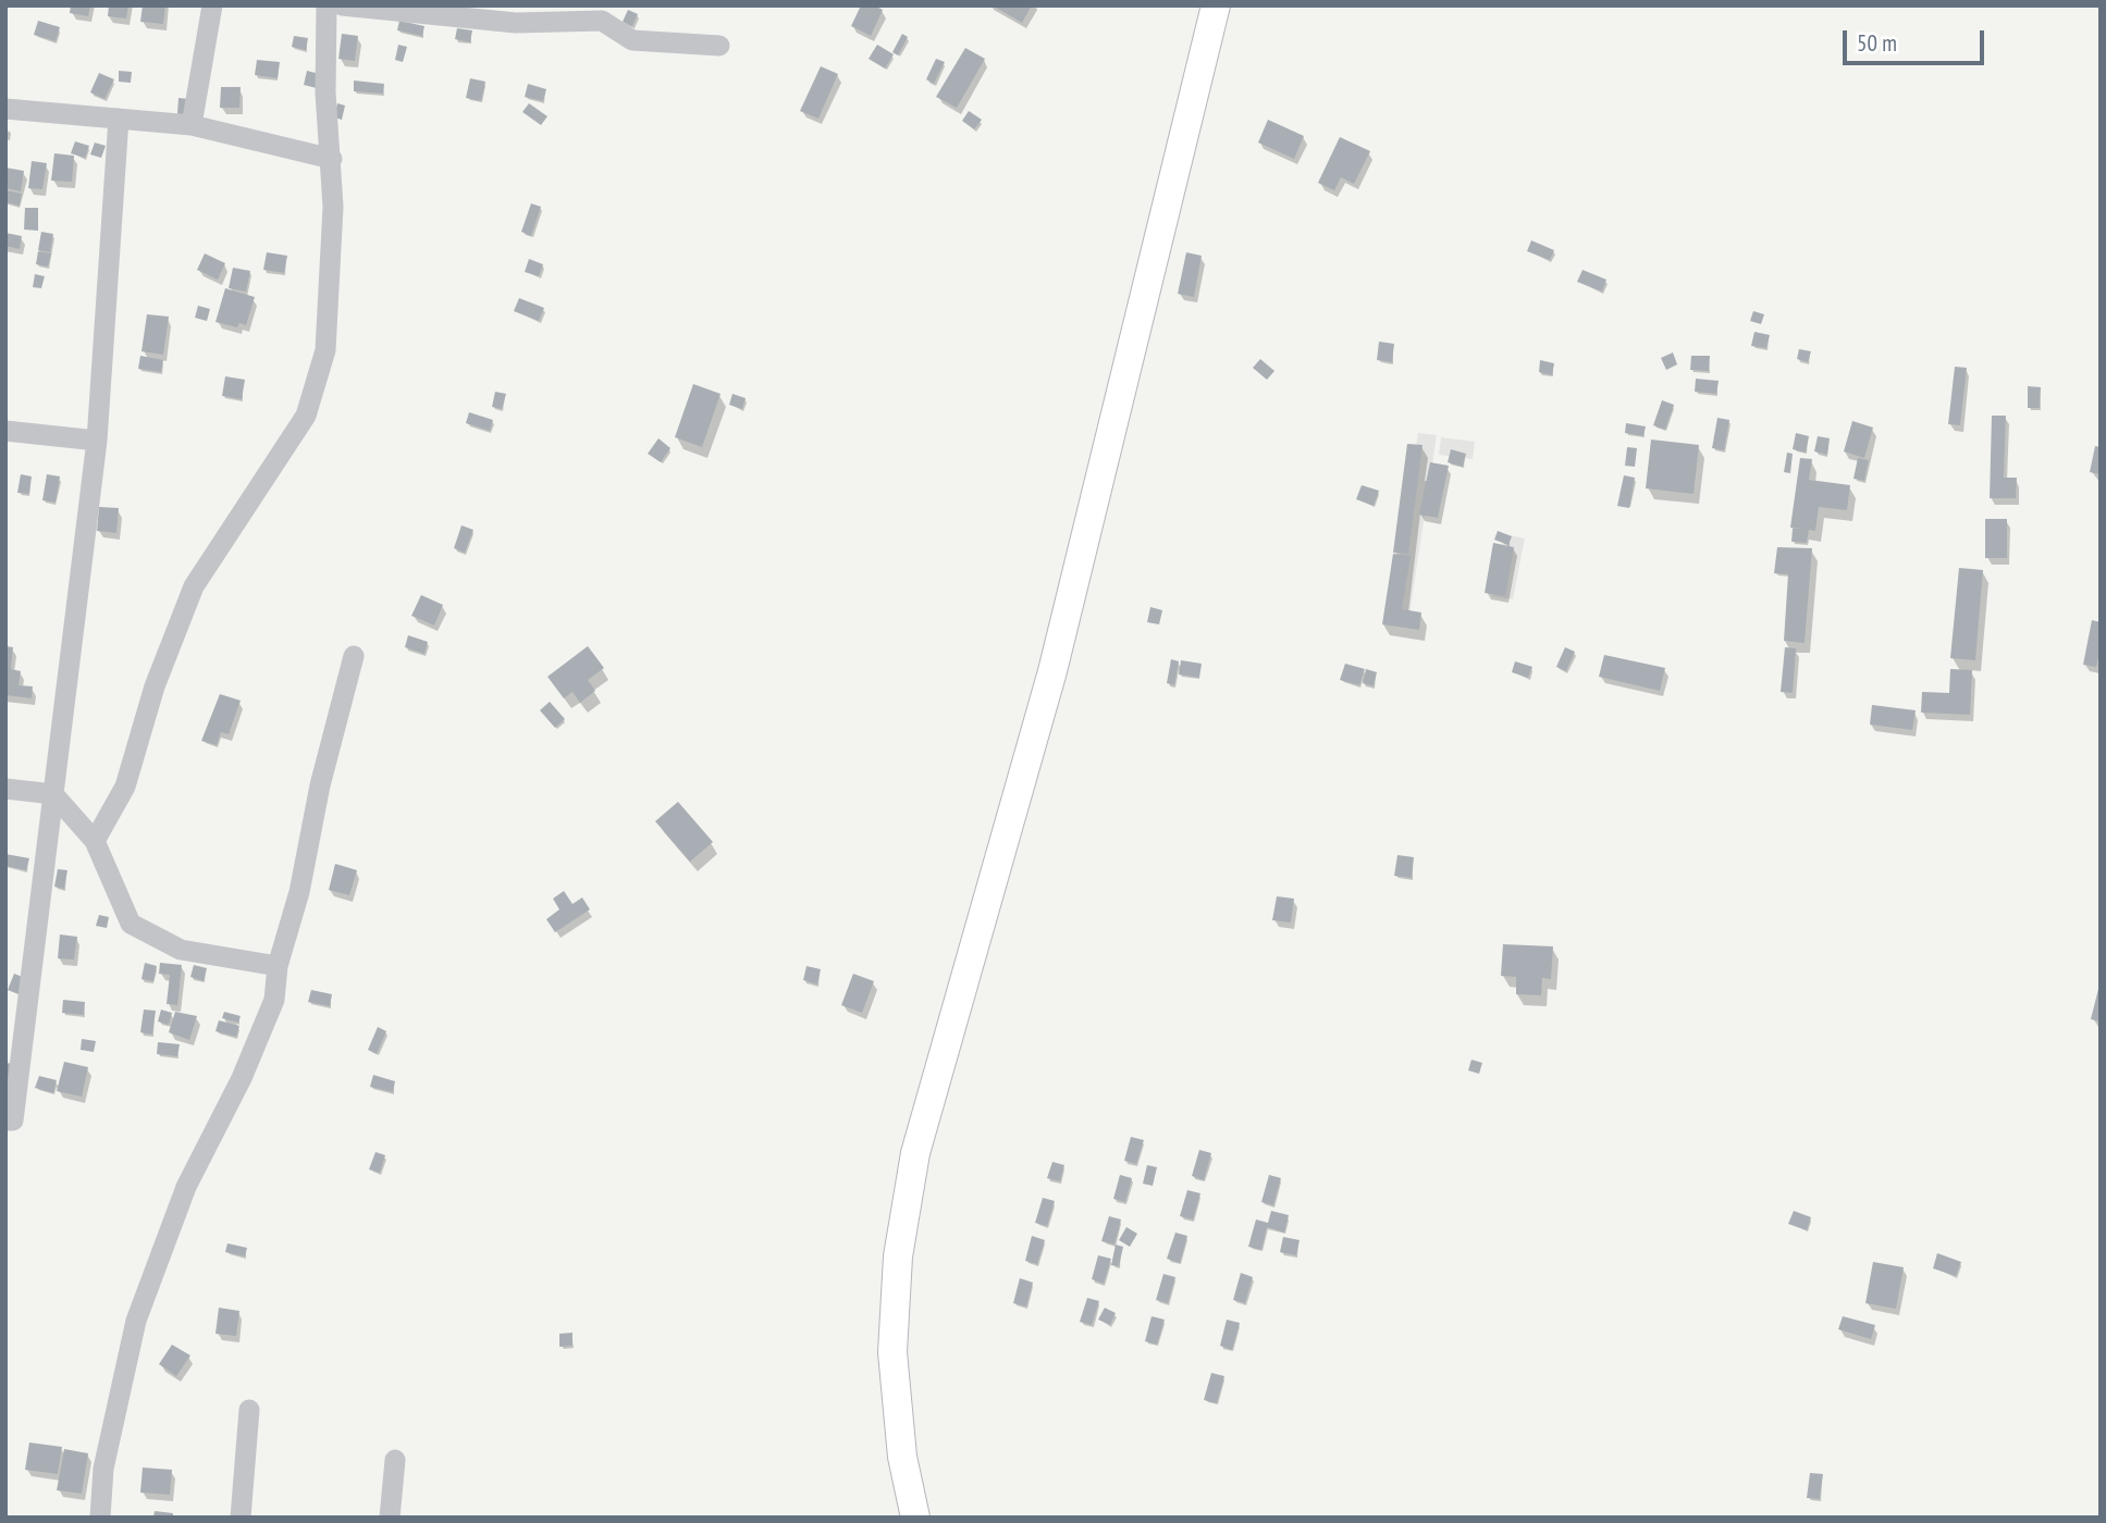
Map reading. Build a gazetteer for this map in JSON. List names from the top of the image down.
{
  "scale_bar": "50 m"
}
